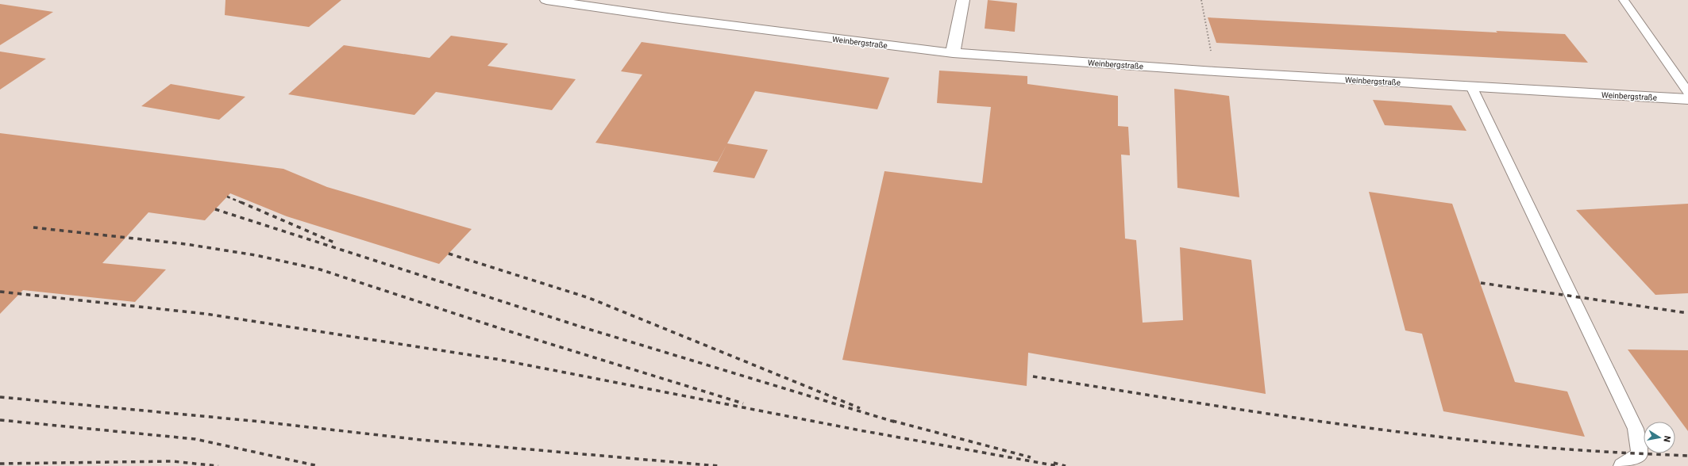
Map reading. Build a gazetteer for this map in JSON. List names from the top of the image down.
{
  "streets": {
    "street": ["Weinbergstraße"]
  },
  "north": "right"
}
